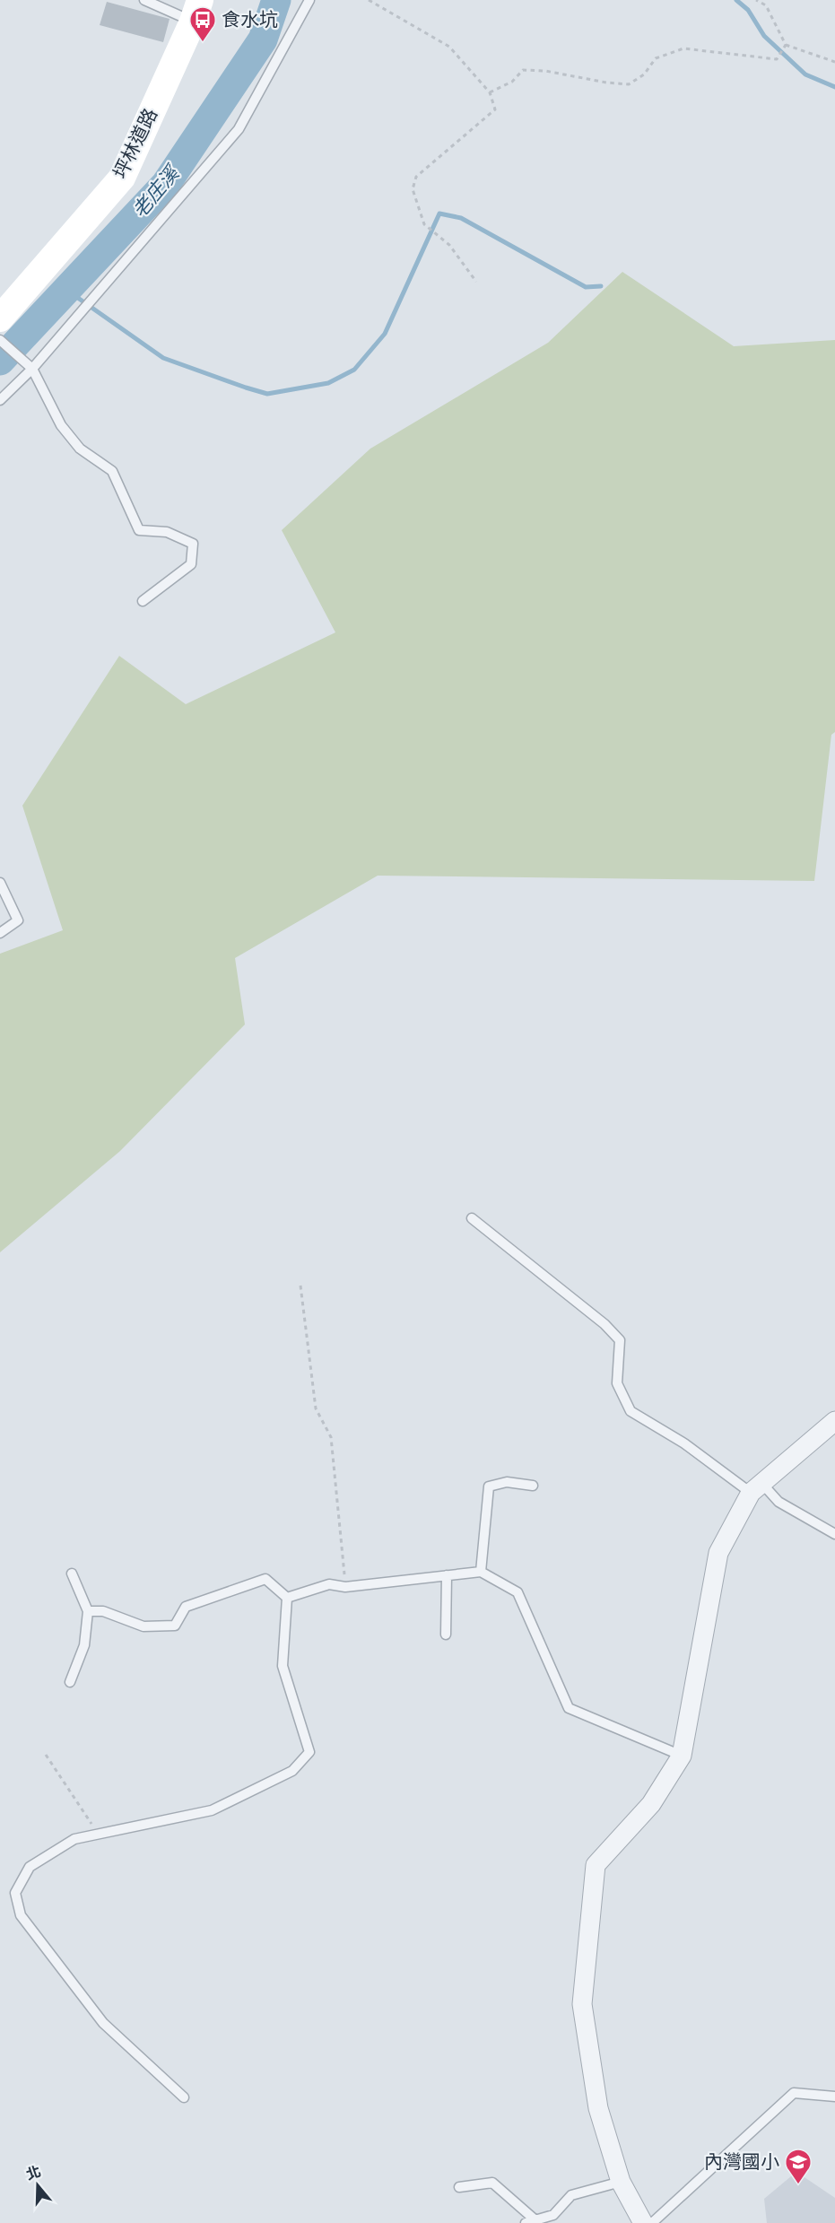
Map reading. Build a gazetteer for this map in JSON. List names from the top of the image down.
{
  "streets": {
    "street": ["坪林道路"]
  },
  "water": ["老庄溪"],
  "places": {
    "bus stop": ["食水坑"],
    "school or university": ["內灣國小"]
  },
  "north": "top"
}
